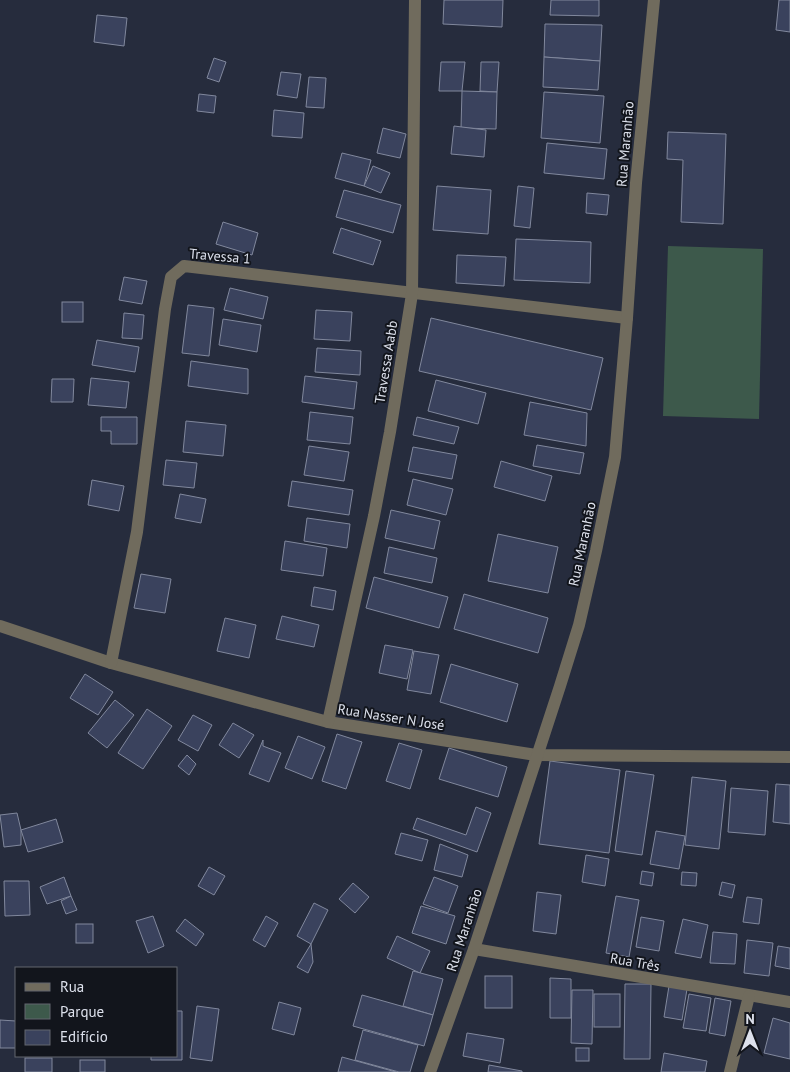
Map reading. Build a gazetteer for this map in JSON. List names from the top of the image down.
{
  "streets": {
    "street": [
      "Rua Maranhão",
      "Travessa 1",
      "Travessa Aabb",
      "Rua Nasser N José",
      "Rua Três"
    ]
  },
  "crossings": [
    ["Rua Maranhão", "Travessa 1"],
    ["Rua Maranhão", "Rua Nasser N José"],
    ["Rua Maranhão", "Rua Três"],
    ["Travessa 1", "Travessa Aabb"],
    ["Travessa 1", "Rua Nasser N José"],
    ["Travessa Aabb", "Rua Nasser N José"]
  ],
  "legend": ["Rua", "Parque", "Edifício"],
  "north": "top"
}
